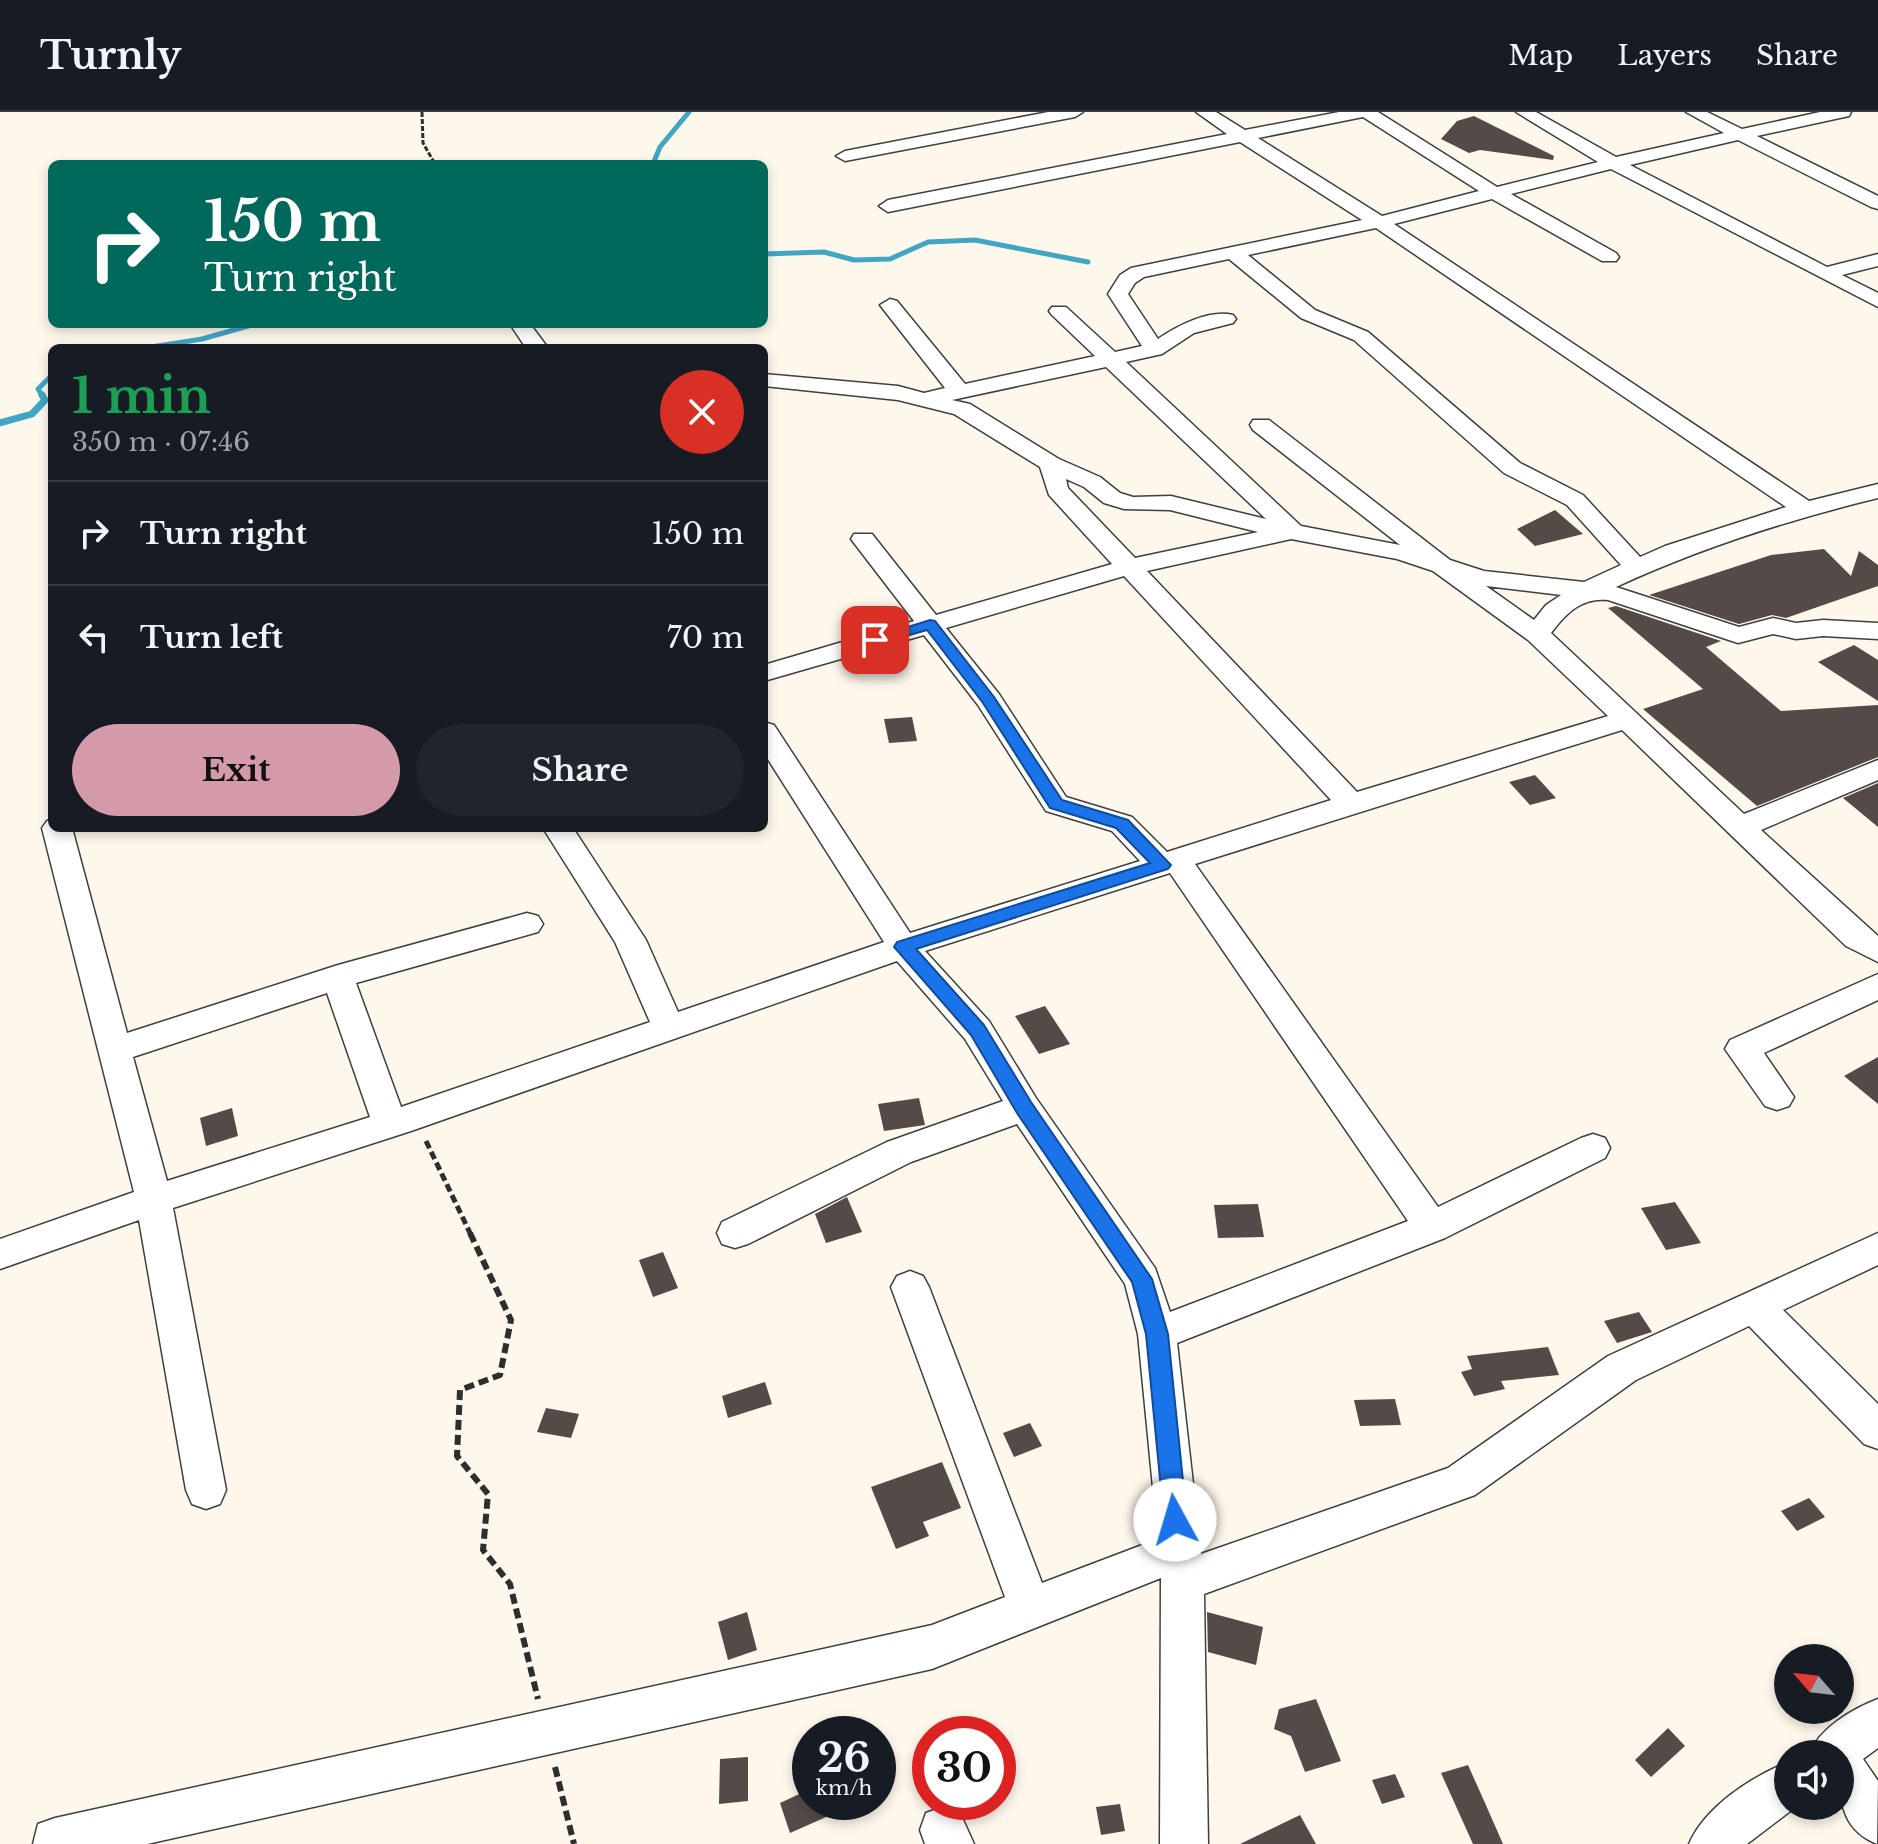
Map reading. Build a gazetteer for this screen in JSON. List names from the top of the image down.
{
  "north": "top left",
  "page": {
    "header": "Turnly",
    "nav": ["Map", "Layers", "Share"],
    "turn": ["150 m", "Turn right"],
    "heading": ["1 min", "350 m · 07:46"],
    "list": [
      {
        "name": "Turn right",
        "value": "150 m"
      },
      {
        "name": "Turn left",
        "value": "70 m"
      }
    ],
    "buttons": ["Exit", "Share"],
    "speed": "26 km/h",
    "limit": "30"
  }
}
